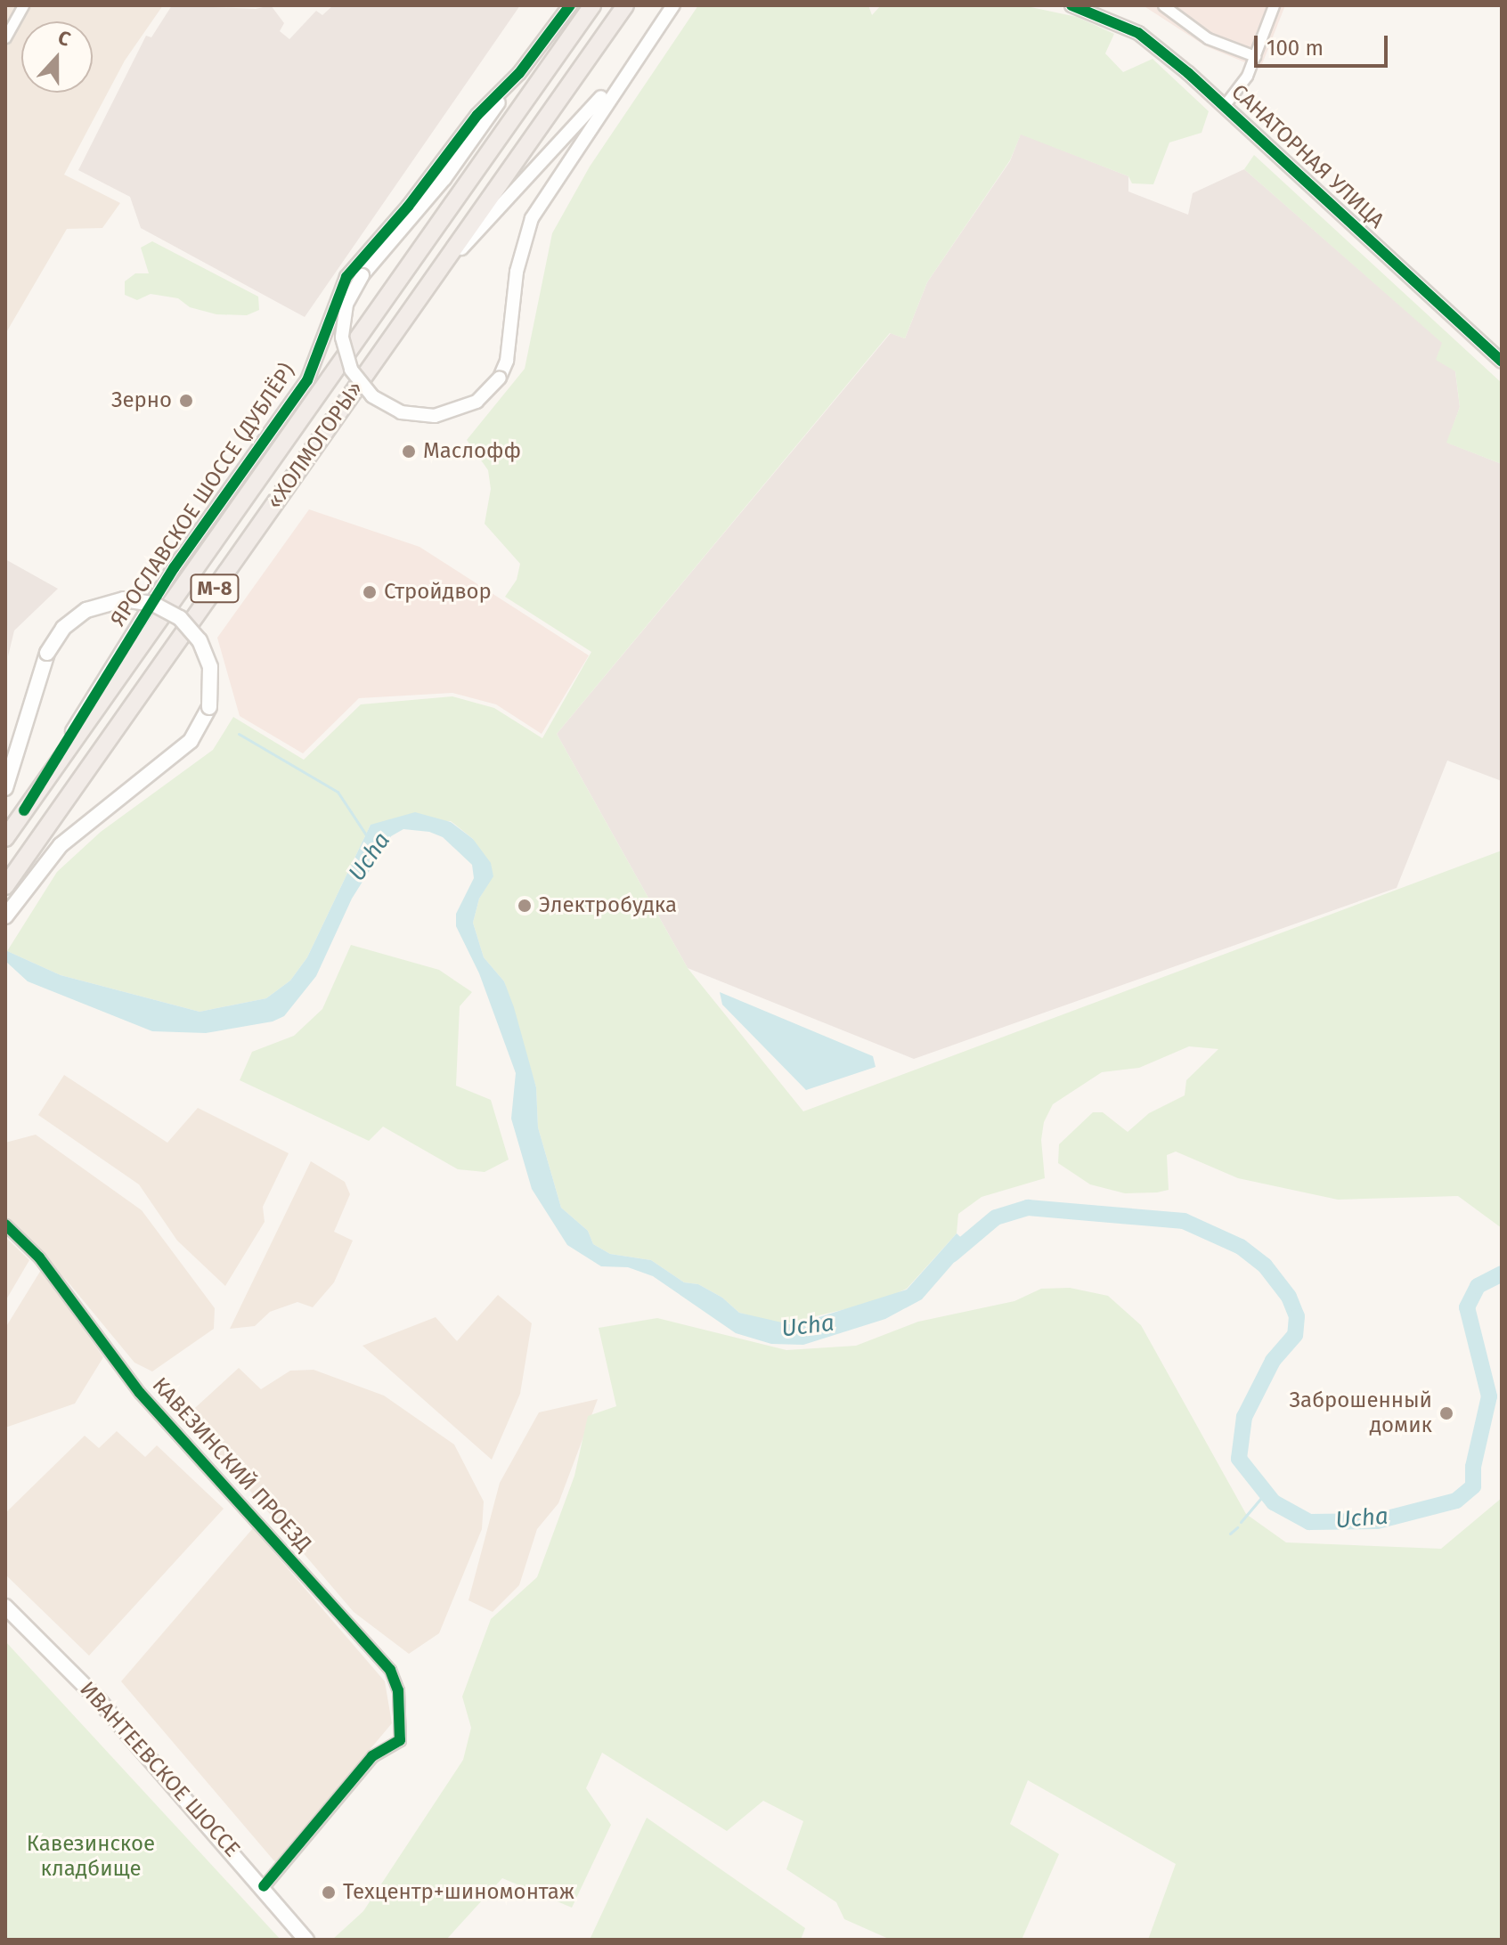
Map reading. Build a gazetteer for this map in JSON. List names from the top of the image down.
{
  "streets": {
    "highway": ["«ХОЛМОГОРЫ»", "М-8"],
    "main road": ["ИВАНТЕЕВСКОЕ ШОССЕ"],
    "street": ["САНАТОРНАЯ УЛИЦА", "ЯРОСЛАВСКОЕ ШОССЕ (ДУБЛЁР)", "КАВЕЗИНСКИЙ ПРОЕЗД"]
  },
  "crossings": [
    ["«ХОЛМОГОРЫ»", "ЯРОСЛАВСКОЕ ШОССЕ (ДУБЛЁР)"],
    ["КАВЕЗИНСКИЙ ПРОЕЗД", "ИВАНТЕЕВСКОЕ ШОССЕ"]
  ],
  "water": ["Ucha"],
  "parks": ["Кавезинское кладбище"],
  "places": [
    "Зерно",
    "Маслофф",
    "Стройдвор",
    "Электробудка",
    "Заброшенный домик",
    "Техцентр+шиномонтаж"
  ],
  "scale_bar": "100 m",
  "north": "top"
}
